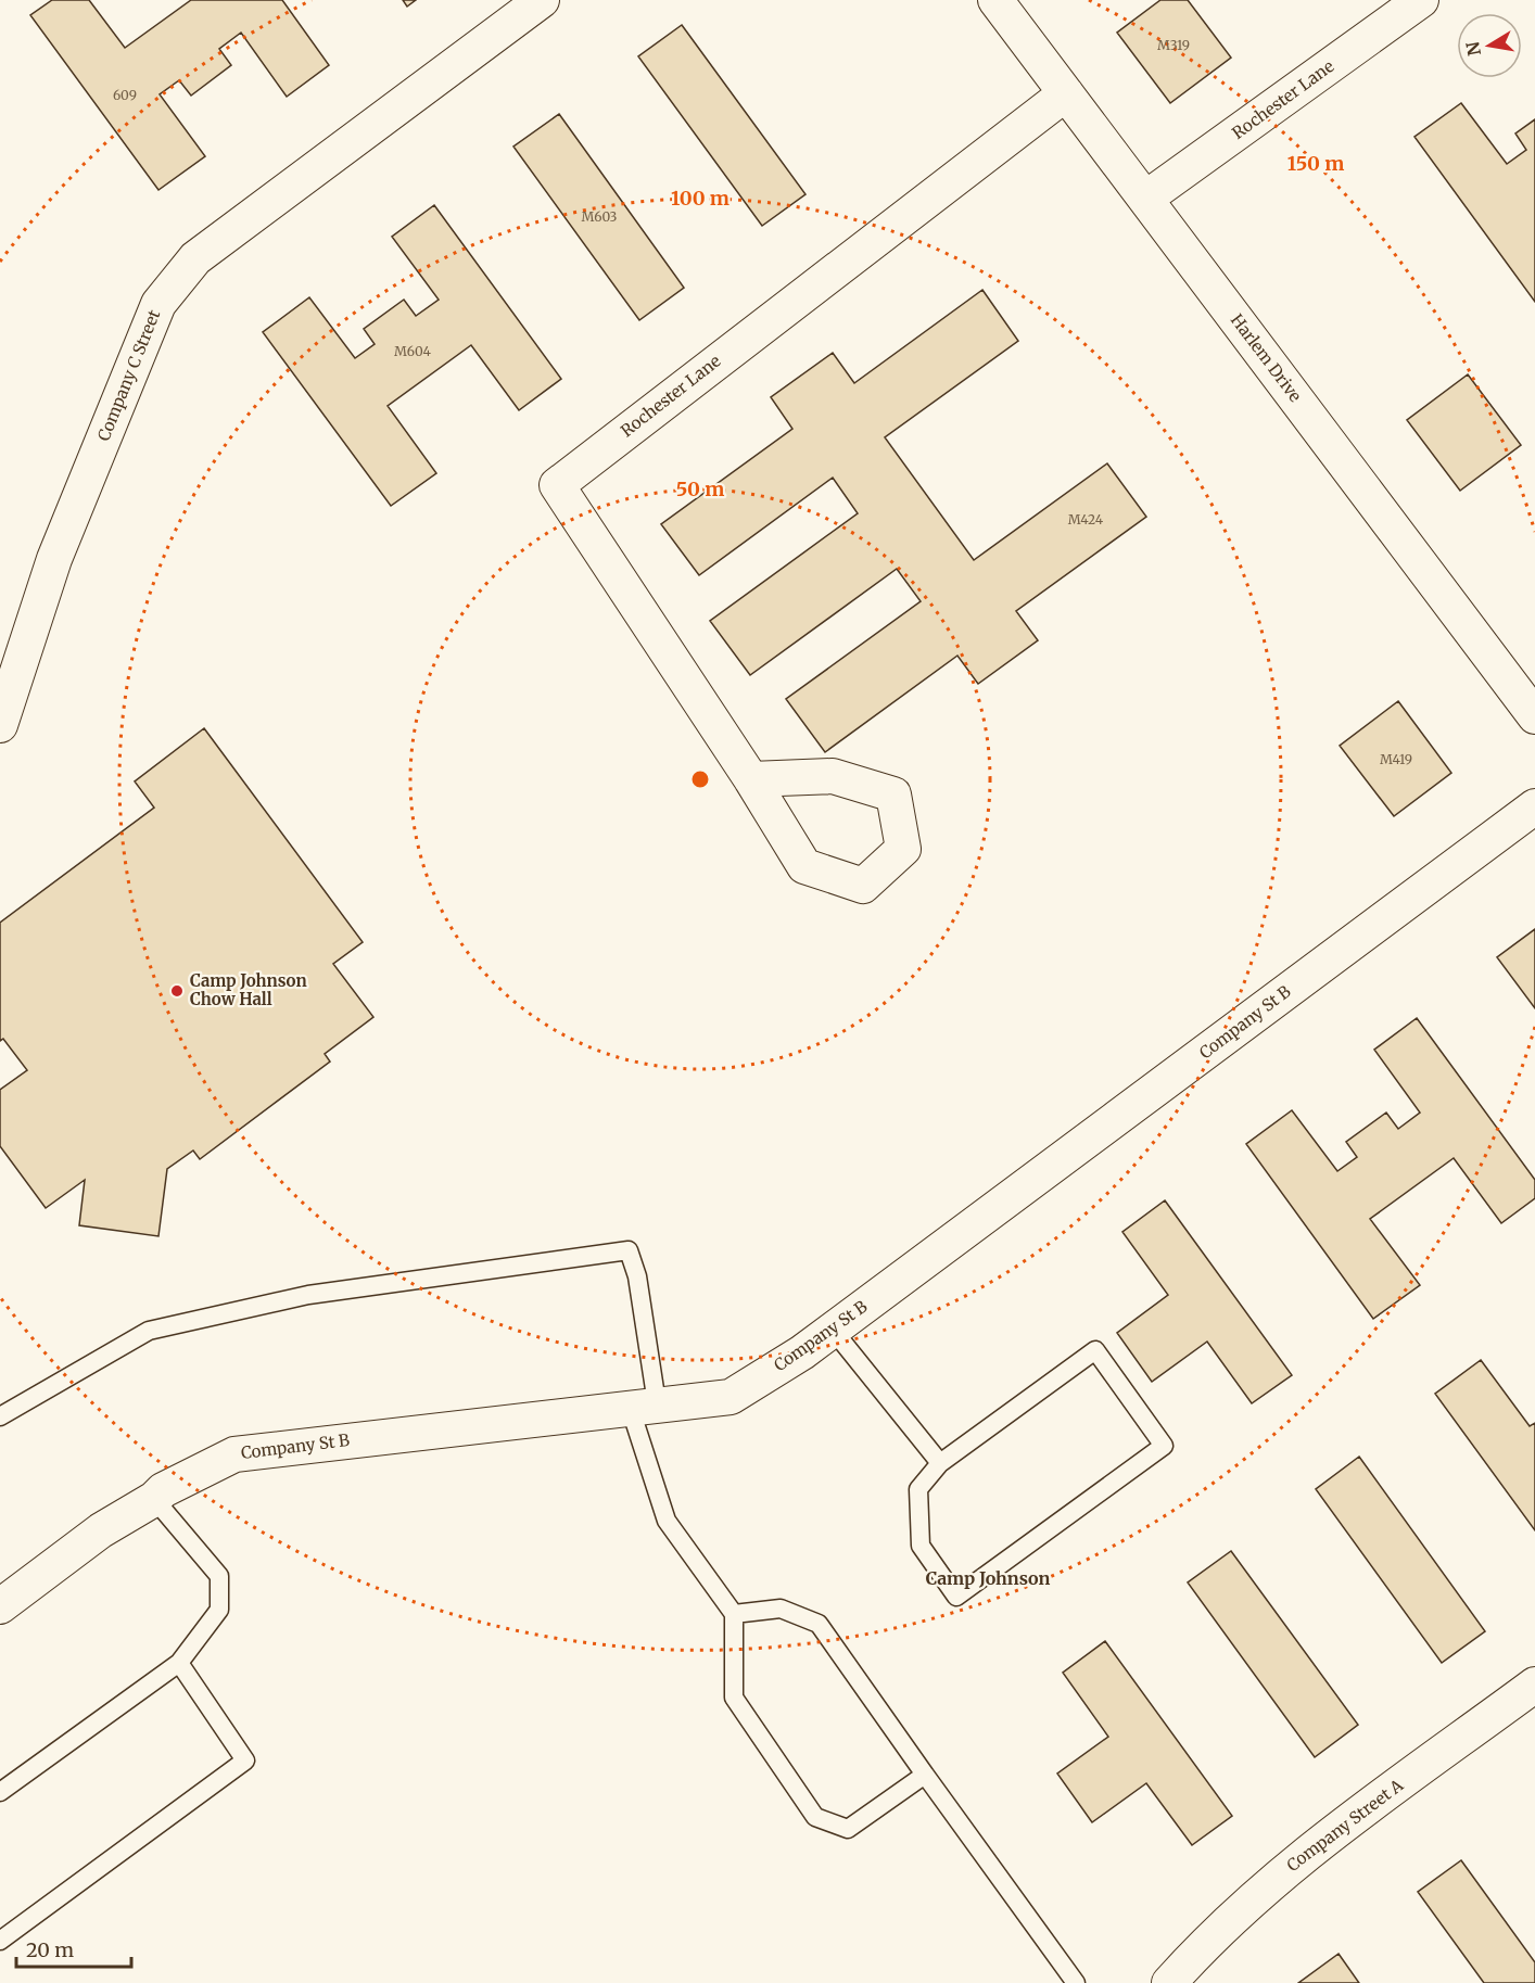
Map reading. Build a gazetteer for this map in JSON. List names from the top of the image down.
{
  "streets": {
    "street": [
      "Rochester Lane",
      "Harlem Drive",
      "Company C Street",
      "Company St B",
      "Company Street A"
    ]
  },
  "crossings": [
    ["Rochester Lane", "Harlem Drive"]
  ],
  "districts": ["Camp Johnson"],
  "places": ["Camp Johnson Chow Hall"],
  "house_numbers": [
    "M319",
    "609",
    "M603",
    "M604",
    "M424",
    "M419"
  ],
  "scale_bar": "20 m",
  "north": "left",
  "rings": ["150 m", "100 m", "50 m"]
}
